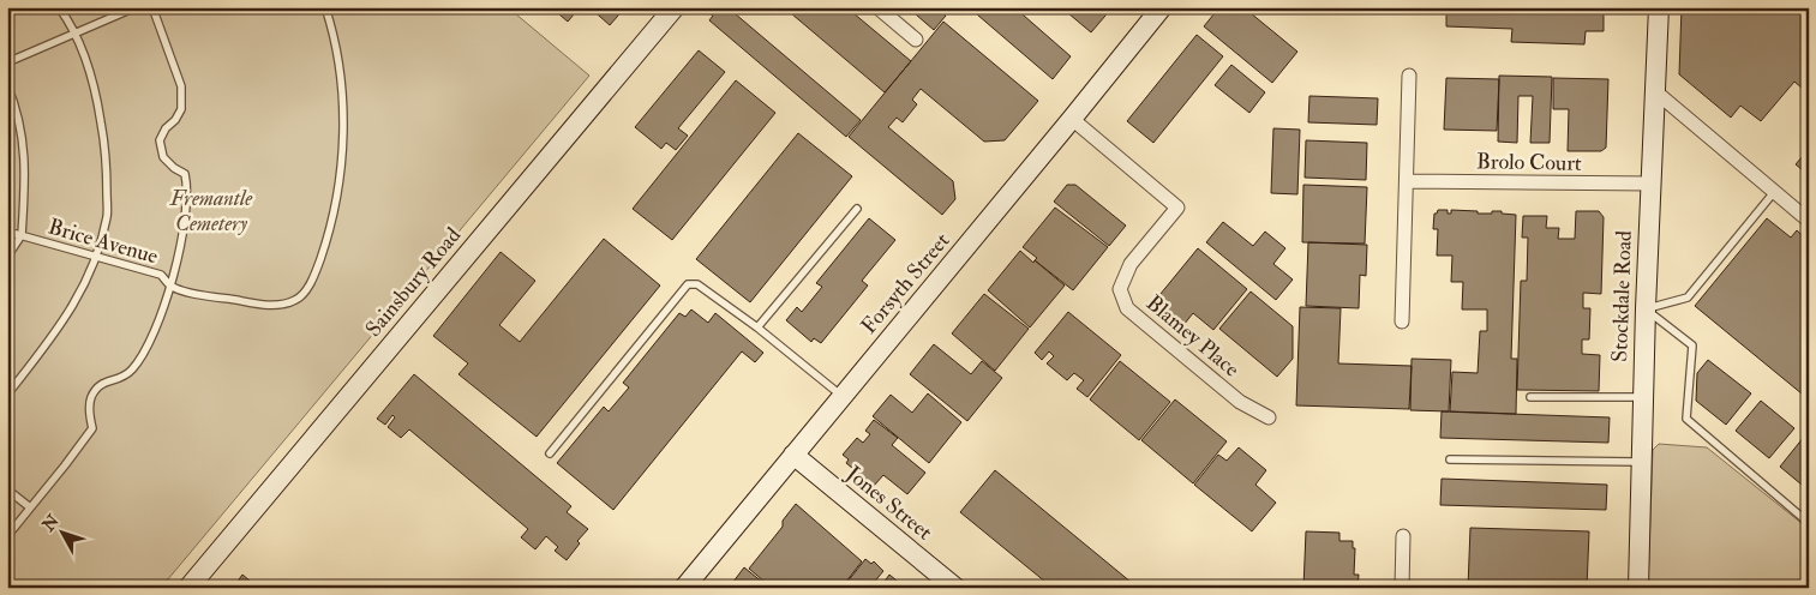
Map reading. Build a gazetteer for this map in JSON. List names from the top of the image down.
{
  "streets": {
    "street": [
      "Brolo Court",
      "Sainsbury Road",
      "Forsyth Street",
      "Stockdale Road",
      "Blamey Place",
      "Jones Street"
    ],
    "lane": ["Brice Avenue"]
  },
  "crossings": [
    ["Brolo Court", "Stockdale Road"],
    ["Forsyth Street", "Blamey Place"],
    ["Forsyth Street", "Jones Street"]
  ],
  "parks": ["Fremantle Cemetery"],
  "north": "top left"
}
